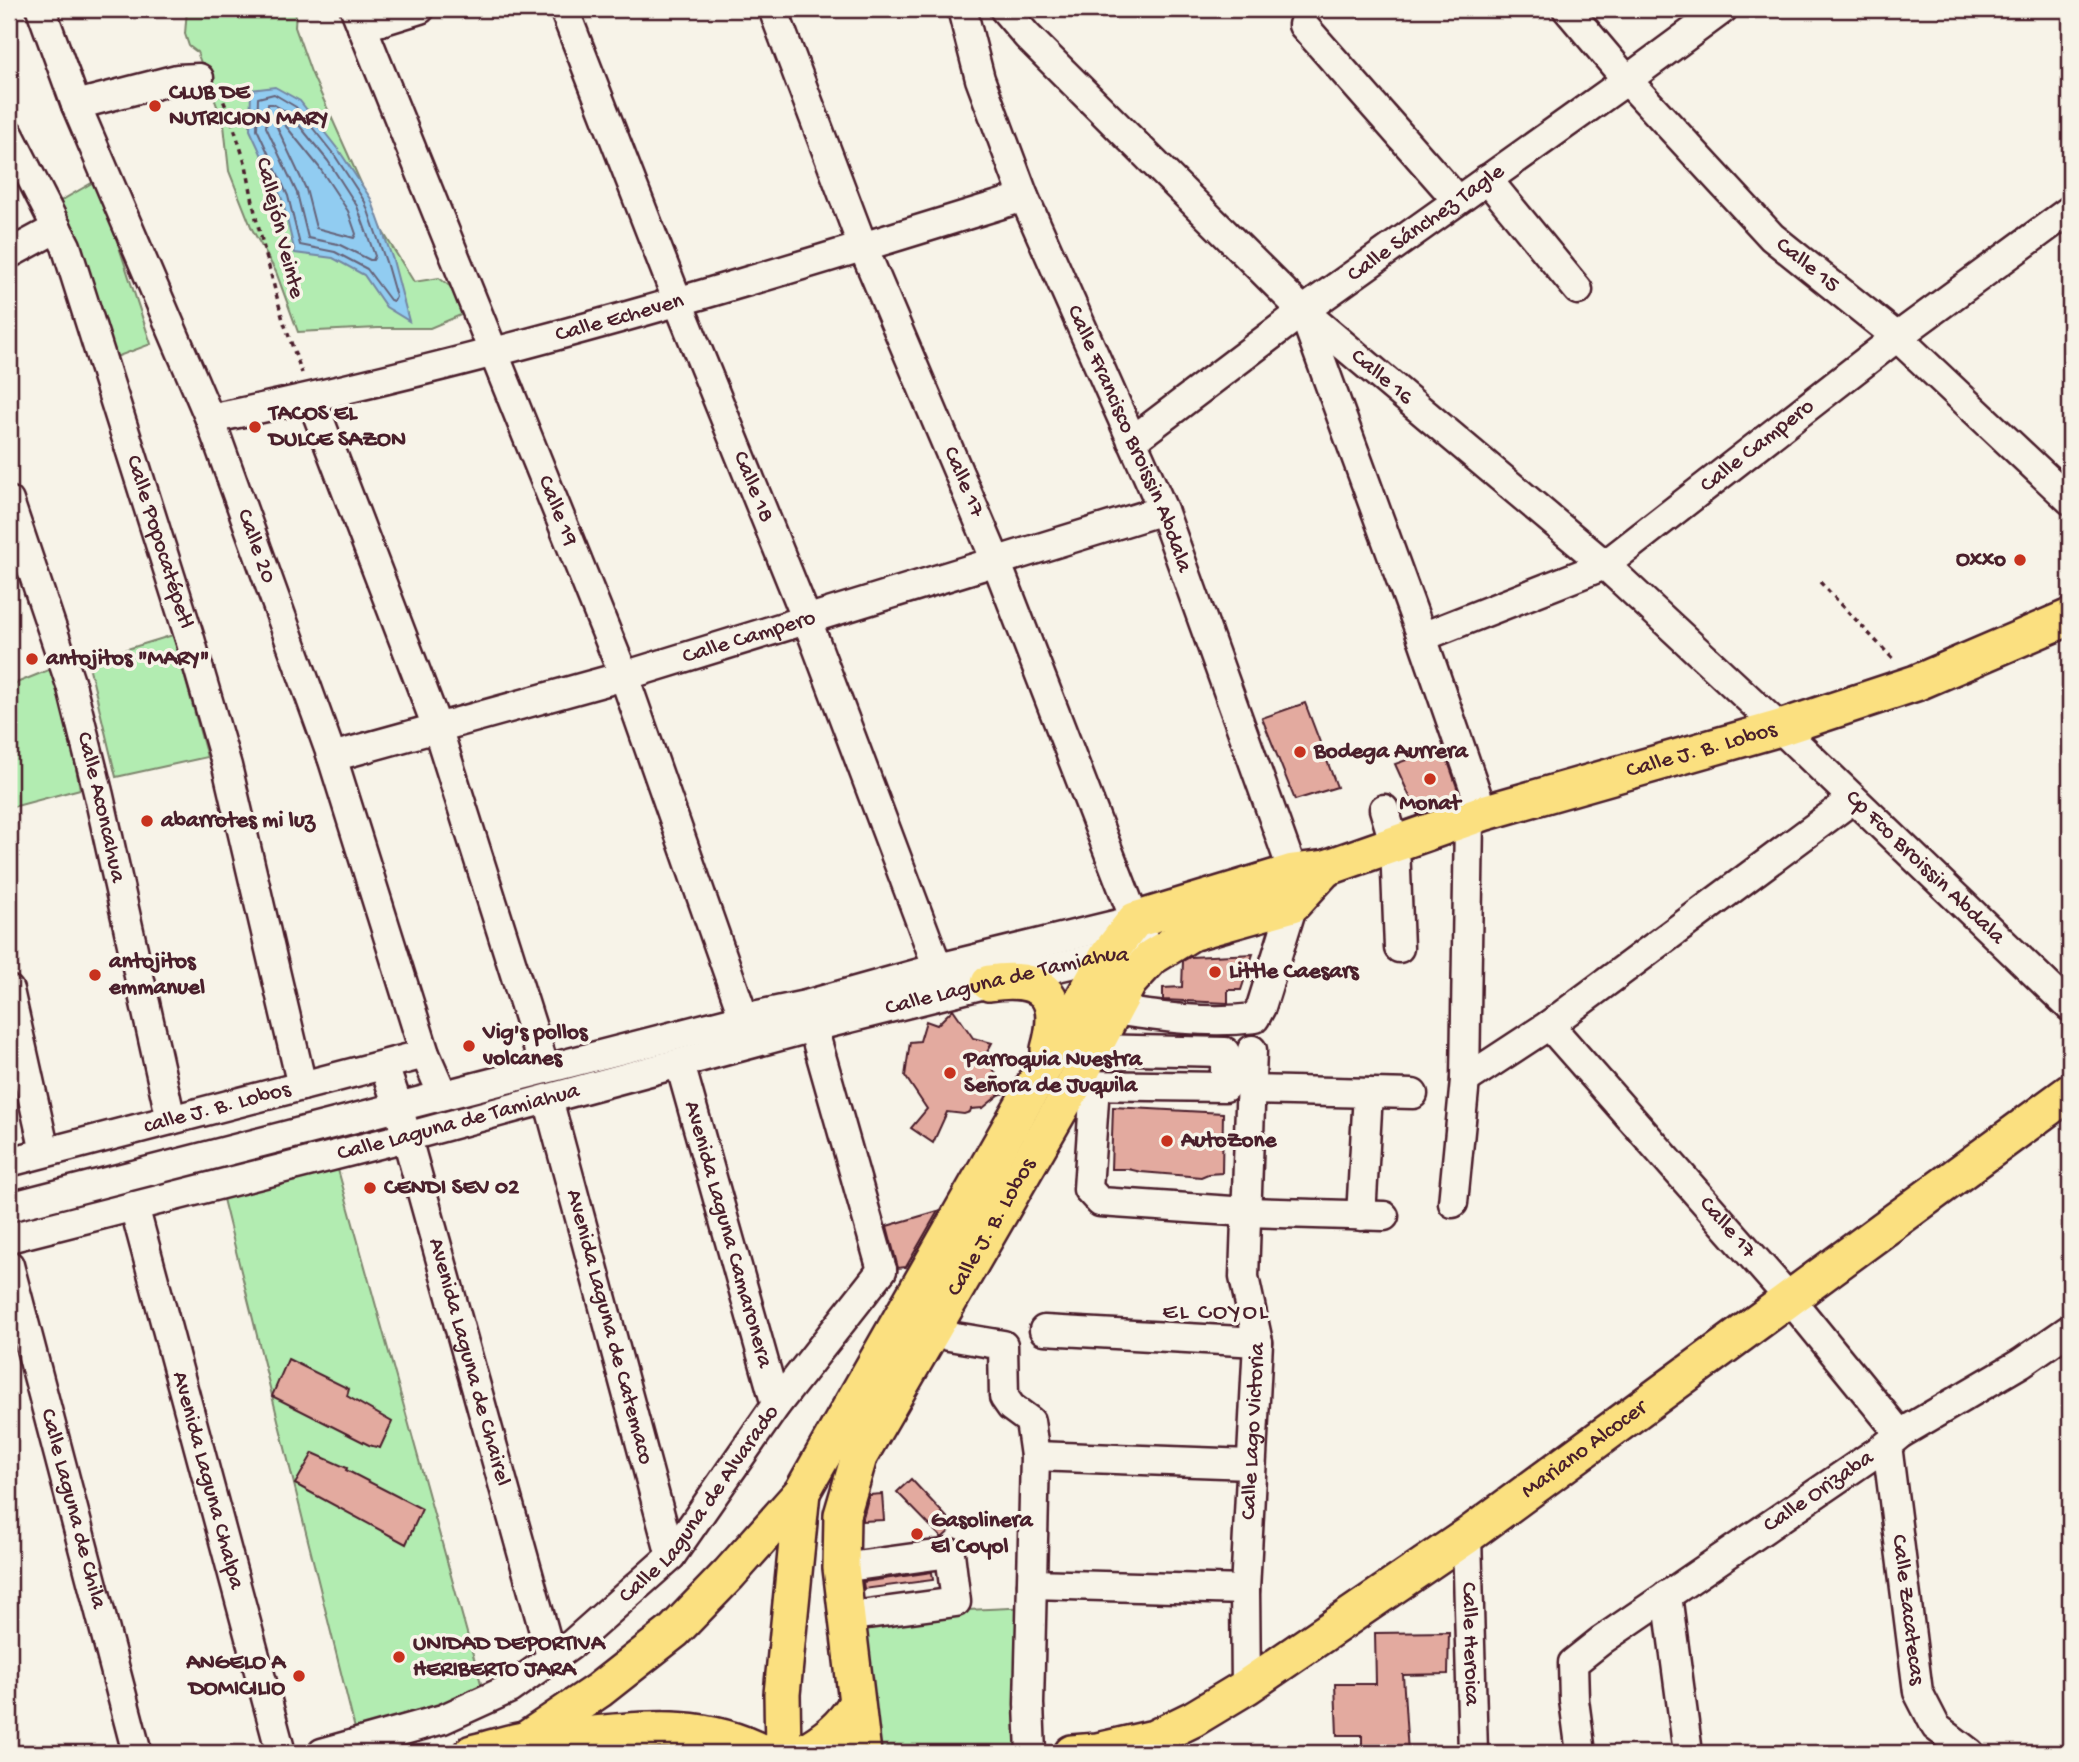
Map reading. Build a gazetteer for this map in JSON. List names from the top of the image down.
{
  "streets": {
    "main road": ["Calle J. B. Lobos", "Mariano Alcocer"],
    "street": [
      "Calle Sánchez Tagle",
      "Calle 15",
      "Calle Echeven",
      "Calle 16",
      "Calle Francisco Broissin Abdala",
      "Calle Campero",
      "Calle 17",
      "Calle 18",
      "Calle 19",
      "Calle Popocatépetl",
      "Calle 20",
      "Calle Aconcahua",
      "Cp Fco Broissin Abdala",
      "Calle Laguna de Tamiahua",
      "calle J. B. Lobos",
      "Avenida Laguna Camaronera",
      "Avenida Laguna de Catemaco",
      "Avenida Laguna de Chairel",
      "Calle Lago Victoria",
      "Avenida Laguna Chalpa",
      "Calle Orizaba",
      "Calle Laguna de Alvarado",
      "Calle Laguna de Chila",
      "Calle Zacatecas",
      "Calle Heroica"
    ],
    "path": ["Callejón Veinte"]
  },
  "crossings": [
    ["Calle Sánchez Tagle", "Calle 15"],
    ["Calle Sánchez Tagle", "Calle 16"],
    ["Calle Sánchez Tagle", "Calle Francisco Broissin Abdala"],
    ["Callejón Veinte", "Calle Echeven"],
    ["Calle 15", "Calle Campero"],
    ["Calle Echeven", "Calle Francisco Broissin Abdala"],
    ["Calle Echeven", "Calle 17"],
    ["Calle Echeven", "Calle 18"],
    ["Calle Echeven", "Calle 19"],
    ["Calle Echeven", "Calle 20"],
    ["Calle 16", "Calle Campero"],
    ["Calle 16", "Calle J. B. Lobos"],
    ["Calle 16", "Cp Fco Broissin Abdala"],
    ["Calle Francisco Broissin Abdala", "Calle Campero"],
    ["Calle Francisco Broissin Abdala", "Calle J. B. Lobos"],
    ["Calle Campero", "Calle 17"],
    ["Calle Campero", "Calle 18"],
    ["Calle Campero", "Calle 19"],
    ["Calle Campero", "Calle 20"],
    ["Calle 17", "Calle J. B. Lobos"],
    ["Calle 17", "Calle Laguna de Tamiahua"],
    ["Calle 17", "Mariano Alcocer"],
    ["Calle 17", "Calle Orizaba"],
    ["Calle 17", "Calle Zacatecas"],
    ["Calle 18", "Calle Laguna de Tamiahua"],
    ["Calle 19", "Calle Laguna de Tamiahua"],
    ["Calle Popocatépetl", "calle J. B. Lobos"],
    ["Calle 20", "Calle Laguna de Tamiahua"],
    ["Calle 20", "calle J. B. Lobos"],
    ["Calle J. B. Lobos", "Cp Fco Broissin Abdala"],
    ["Calle J. B. Lobos", "Calle Laguna de Tamiahua"],
    ["Calle Aconcahua", "calle J. B. Lobos"],
    ["Calle Laguna de Tamiahua", "Avenida Laguna Camaronera"],
    ["Calle Laguna de Tamiahua", "Avenida Laguna de Catemaco"],
    ["Calle Laguna de Tamiahua", "Avenida Laguna de Chairel"],
    ["Calle Laguna de Tamiahua", "Avenida Laguna Chalpa"],
    ["calle J. B. Lobos", "Avenida Laguna de Chairel"],
    ["Avenida Laguna Camaronera", "Calle Laguna de Alvarado"],
    ["Avenida Laguna de Catemaco", "Calle Laguna de Alvarado"],
    ["Avenida Laguna de Chairel", "Calle Laguna de Alvarado"],
    ["Calle Lago Victoria", "Mariano Alcocer"],
    ["Mariano Alcocer", "Calle Heroica"],
    ["Calle Orizaba", "Calle Zacatecas"]
  ],
  "districts": ["EL COYOL"],
  "places": [
    "CLUB DE NUTRICION MARY",
    "TACOS EL DULCE SAZON",
    "Oxxo",
    "antojitos \"MARY\"",
    "Bodega Aurrera",
    "Monat",
    "abarrotes mi luz",
    "Little Caesars",
    "antojitos emmanuel",
    "Vig's pollos volcanes",
    "Parroquia Nuestra Señora de Juquila",
    "AutoZone",
    "CENDI SEV 02",
    "Gasolinera El Coyol",
    "UNIDAD DEPORTIVA HERIBERTO JARA",
    "ANGELO A DOMICILIO"
  ]
}
